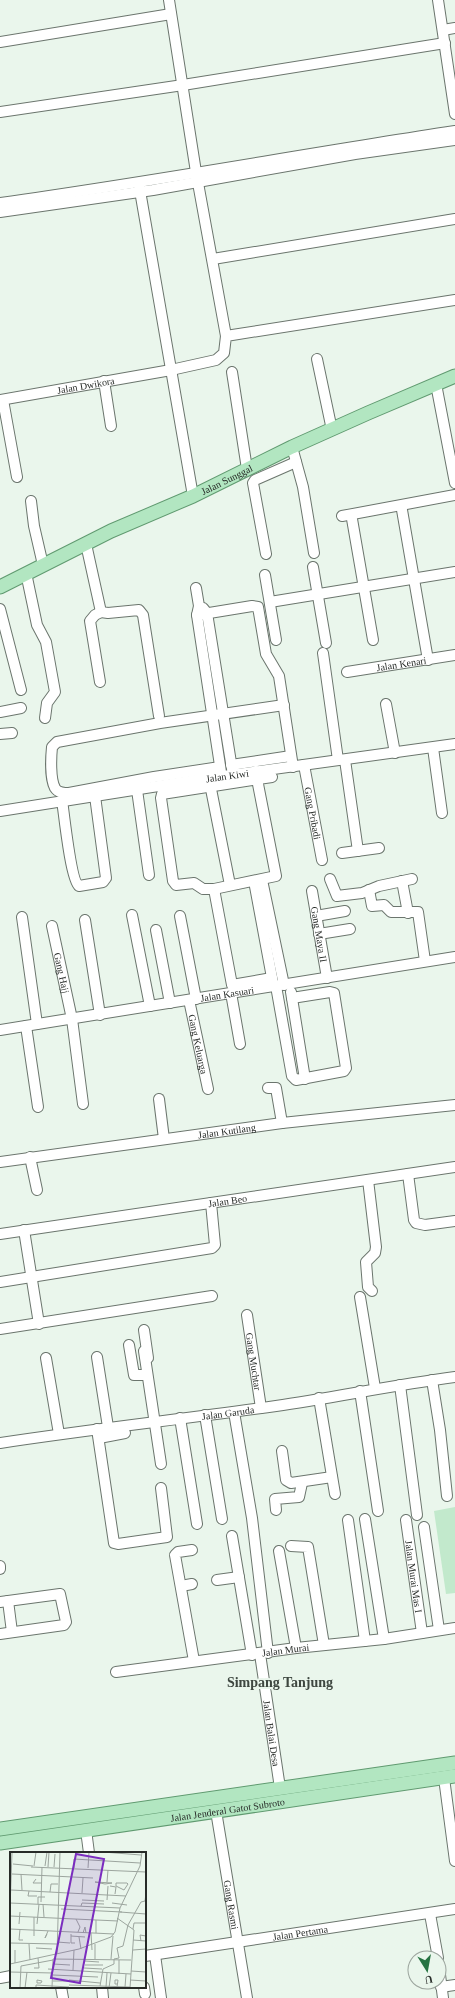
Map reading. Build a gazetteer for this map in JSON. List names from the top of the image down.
{
  "streets": {
    "main road": ["Jalan Sunggal", "Jalan Jenderal Gatot Subroto"],
    "street": [
      "Jalan Dwikora",
      "Jalan Kenari",
      "Jalan Kiwi",
      "Gang Pribadi",
      "Gang Maya II",
      "Gang Hajj",
      "Jalan Kasuari",
      "Gang Keluarga",
      "Jalan Kutilang",
      "Jalan Beo",
      "Gang Muchtar",
      "Jalan Garuda",
      "Jalan Murai Mas I",
      "Jalan Murai",
      "Jalan Balai Desa",
      "Gang Rasmi",
      "Jalan Pertama"
    ]
  },
  "crossings": [
    ["Jalan Kiwi", "Gang Pribadi"],
    ["Gang Maya II", "Jalan Kasuari"],
    ["Gang Hajj", "Jalan Kasuari"],
    ["Jalan Kasuari", "Gang Keluarga"],
    ["Gang Muchtar", "Jalan Garuda"],
    ["Jalan Murai Mas I", "Jalan Murai"],
    ["Jalan Murai", "Jalan Balai Desa"],
    ["Jalan Balai Desa", "Jalan Jenderal Gatot Subroto"],
    ["Jalan Jenderal Gatot Subroto", "Gang Rasmi"],
    ["Gang Rasmi", "Jalan Pertama"]
  ],
  "districts": ["Simpang Tanjung"],
  "north": "bottom"
}
